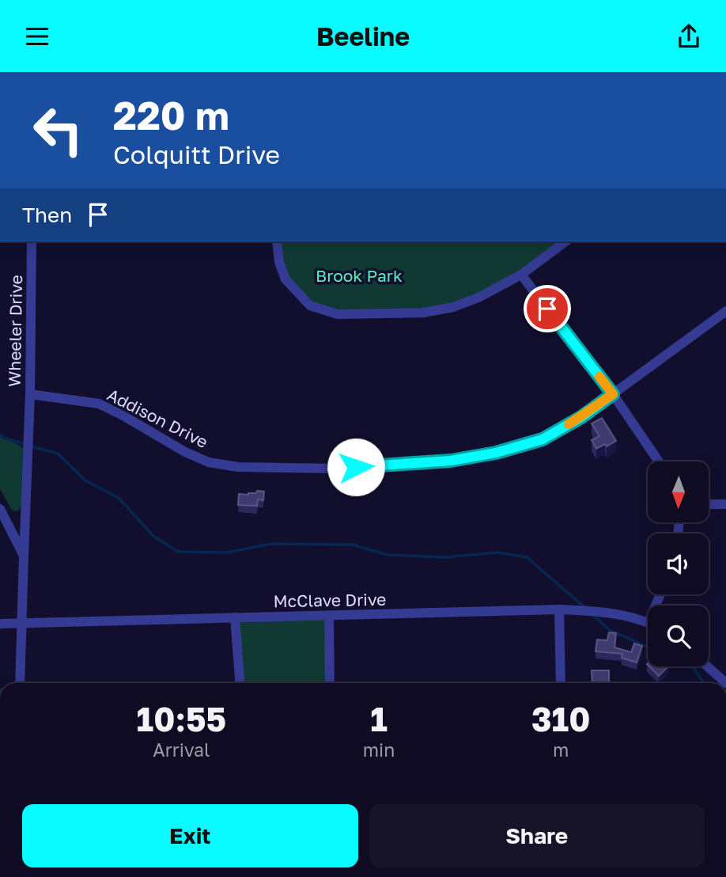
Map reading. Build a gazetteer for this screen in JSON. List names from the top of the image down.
{
  "streets": {
    "street": ["Wheeler Drive", "Addison Drive", "McClave Drive"]
  },
  "crossings": [
    ["Wheeler Drive", "Addison Drive"],
    ["Wheeler Drive", "McClave Drive"]
  ],
  "parks": ["Brook Park"],
  "north": "bottom",
  "page": {
    "header": "Beeline",
    "turn": ["220 m", "Colquitt Drive"],
    "then": "Then",
    "eta": [
      "10:55",
      "Arrival",
      "1",
      "min",
      "310",
      "m"
    ],
    "buttons": ["Exit", "Share"]
  }
}
